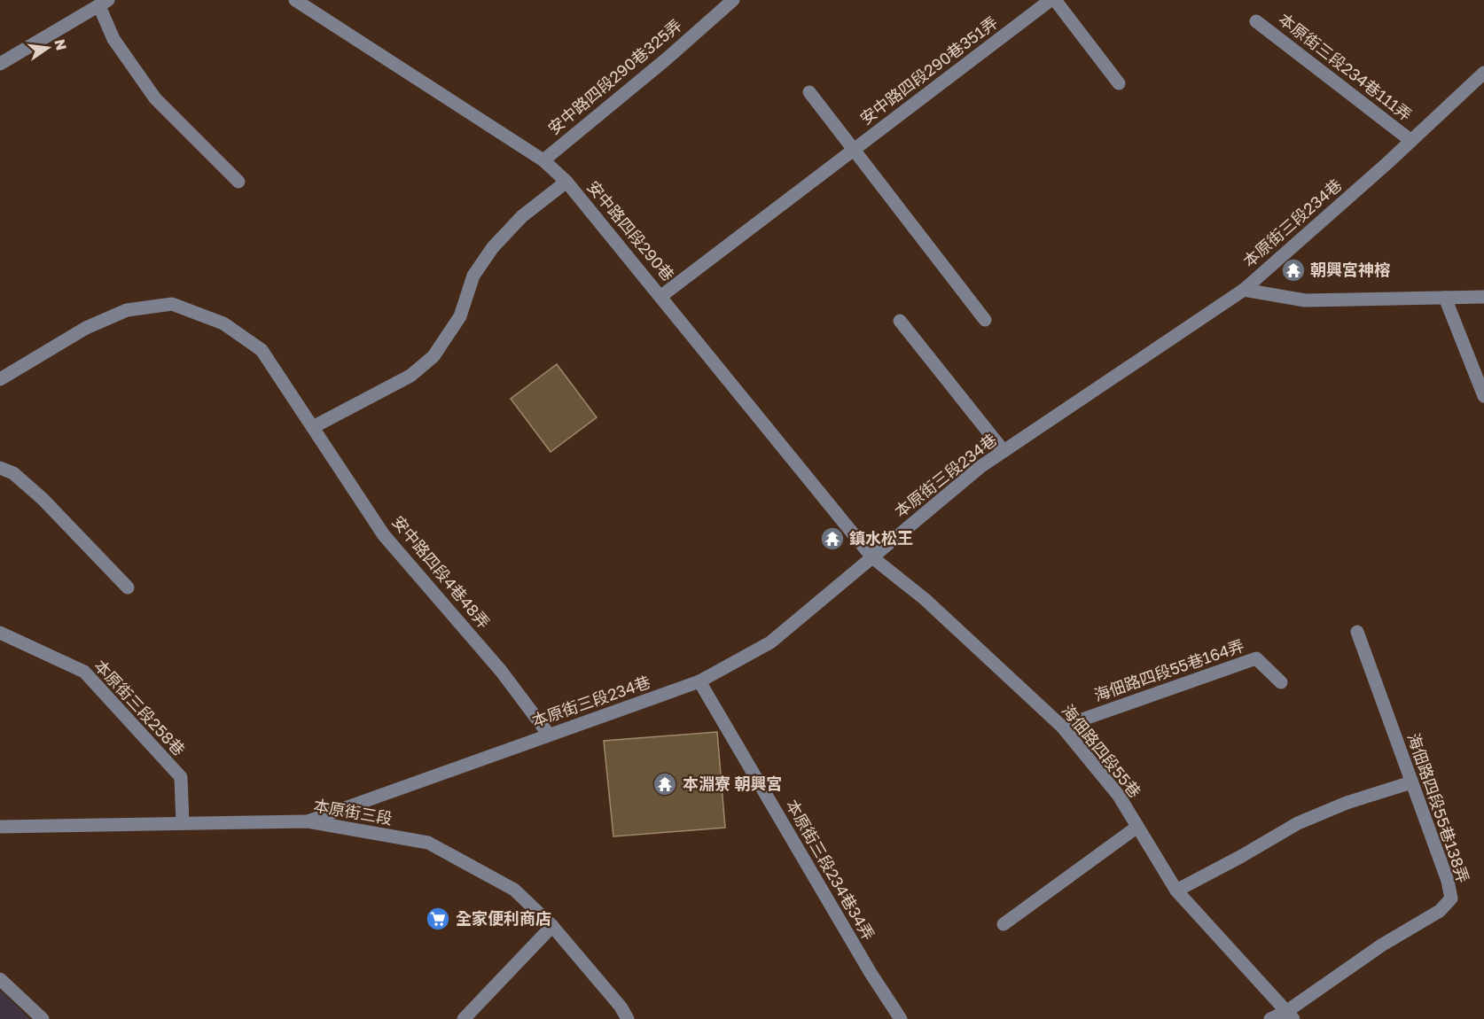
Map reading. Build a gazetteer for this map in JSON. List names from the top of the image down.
{
  "streets": {
    "street": [
      "本原街三段234巷111弄",
      "安中路四段290巷351弄",
      "安中路四段290巷325弄",
      "本原街三段234巷",
      "安中路四段290巷",
      "安中路四段4巷48弄",
      "海佃路四段55巷164弄",
      "本原街三段258巷",
      "海佃路四段55巷",
      "海佃路四段55巷138弄",
      "本原街三段",
      "本原街三段234巷34弄"
    ]
  },
  "crossings": [
    ["本原街三段234巷111弄", "本原街三段234巷"],
    ["安中路四段290巷351弄", "安中路四段290巷"],
    ["安中路四段290巷325弄", "安中路四段290巷"],
    ["本原街三段234巷", "安中路四段290巷"],
    ["本原街三段234巷", "安中路四段4巷48弄"],
    ["本原街三段234巷", "海佃路四段55巷"],
    ["本原街三段234巷", "本原街三段"],
    ["本原街三段234巷", "本原街三段234巷34弄"],
    ["安中路四段290巷", "海佃路四段55巷"],
    ["海佃路四段55巷164弄", "海佃路四段55巷"],
    ["本原街三段258巷", "本原街三段"],
    ["海佃路四段55巷", "海佃路四段55巷138弄"]
  ],
  "places": {
    "temple": ["朝興宮神榕", "鎮水松王", "本淵寮 朝興宮"],
    "supermarket": ["全家便利商店"]
  },
  "north": "right"
}
